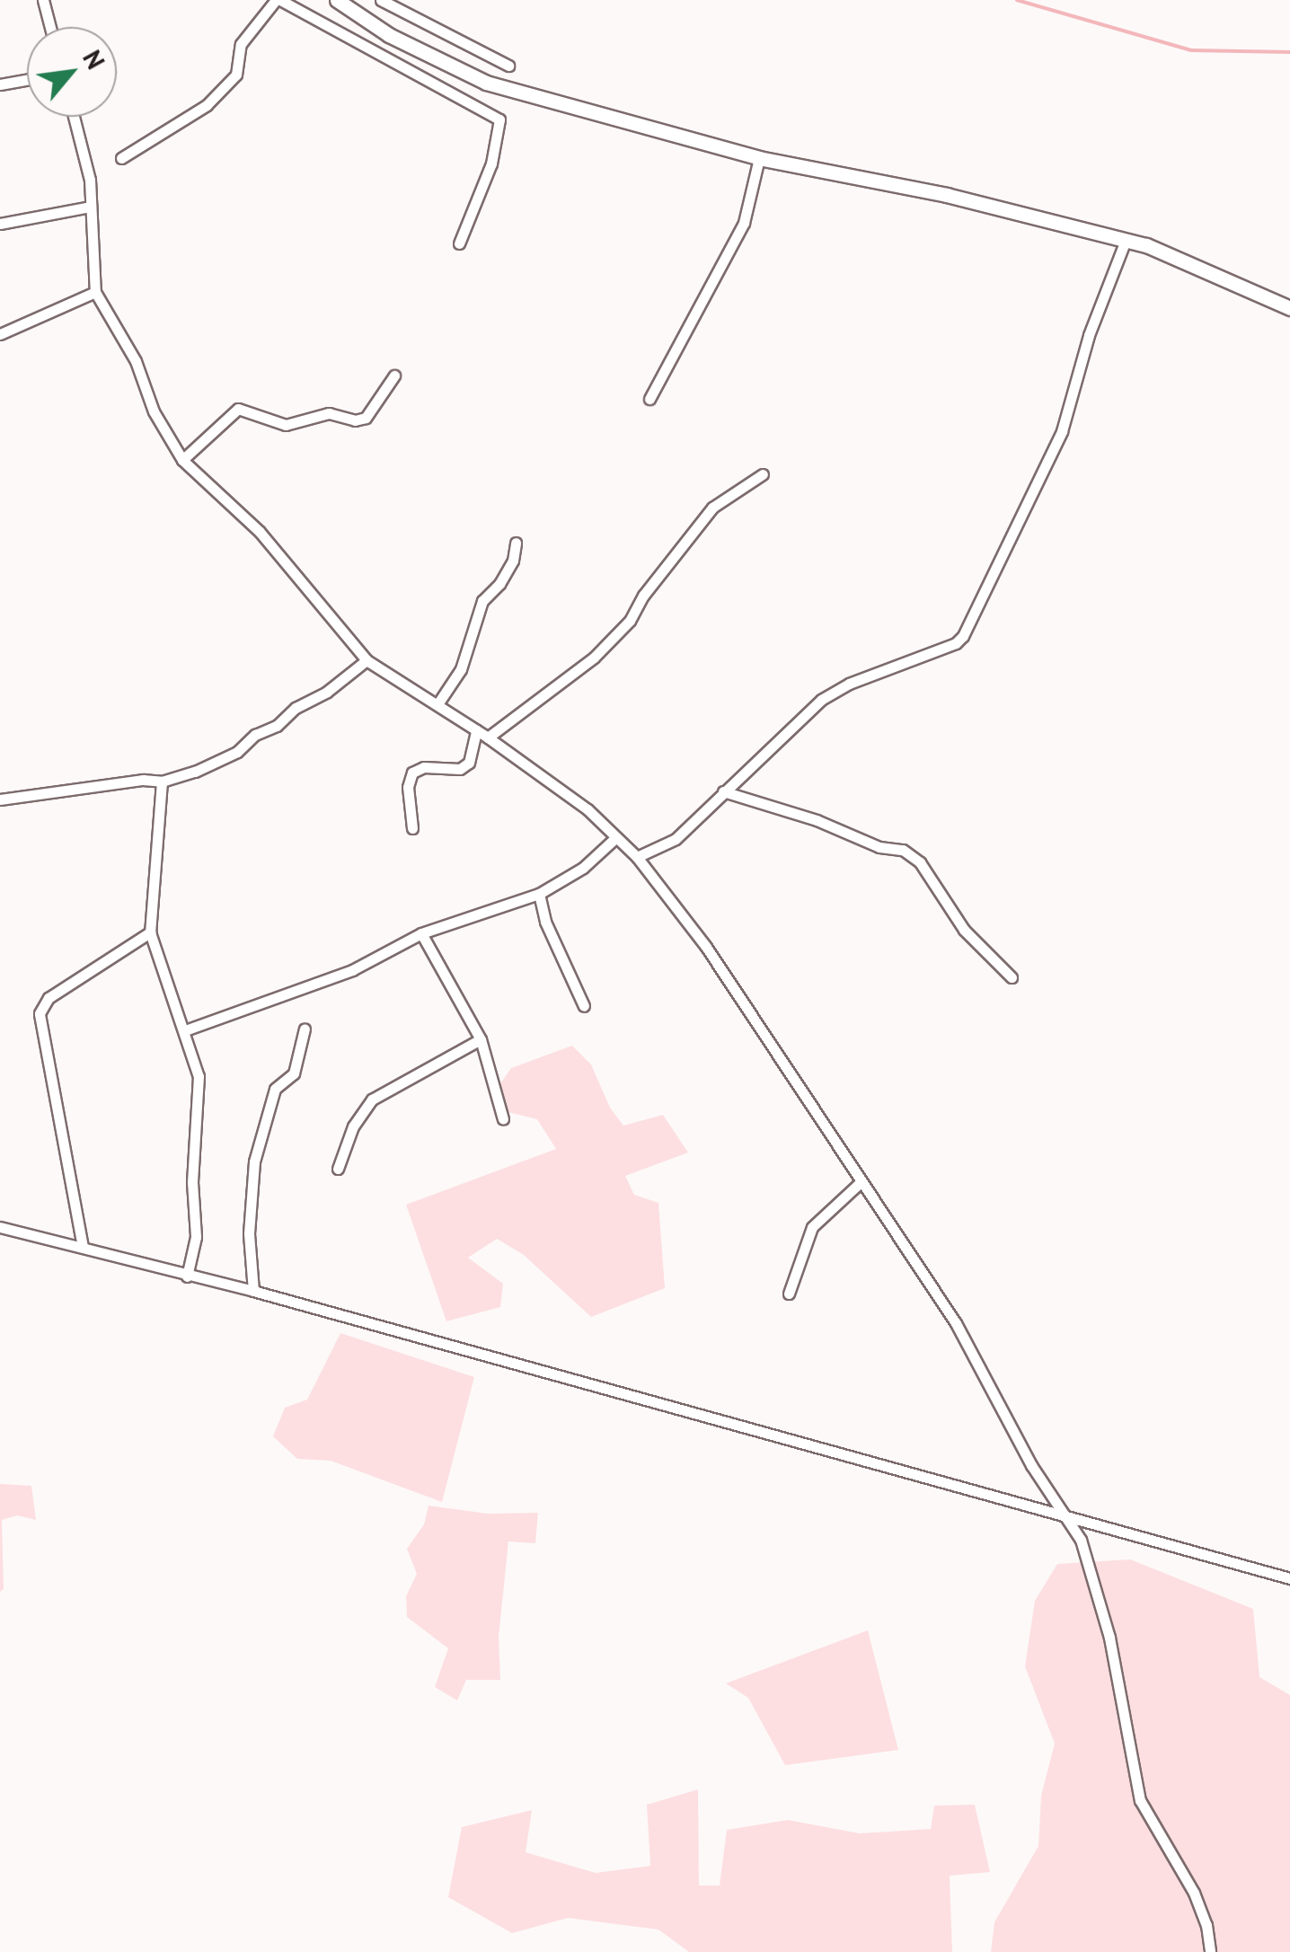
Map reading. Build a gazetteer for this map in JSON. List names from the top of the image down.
{
  "north": "top right"
}
